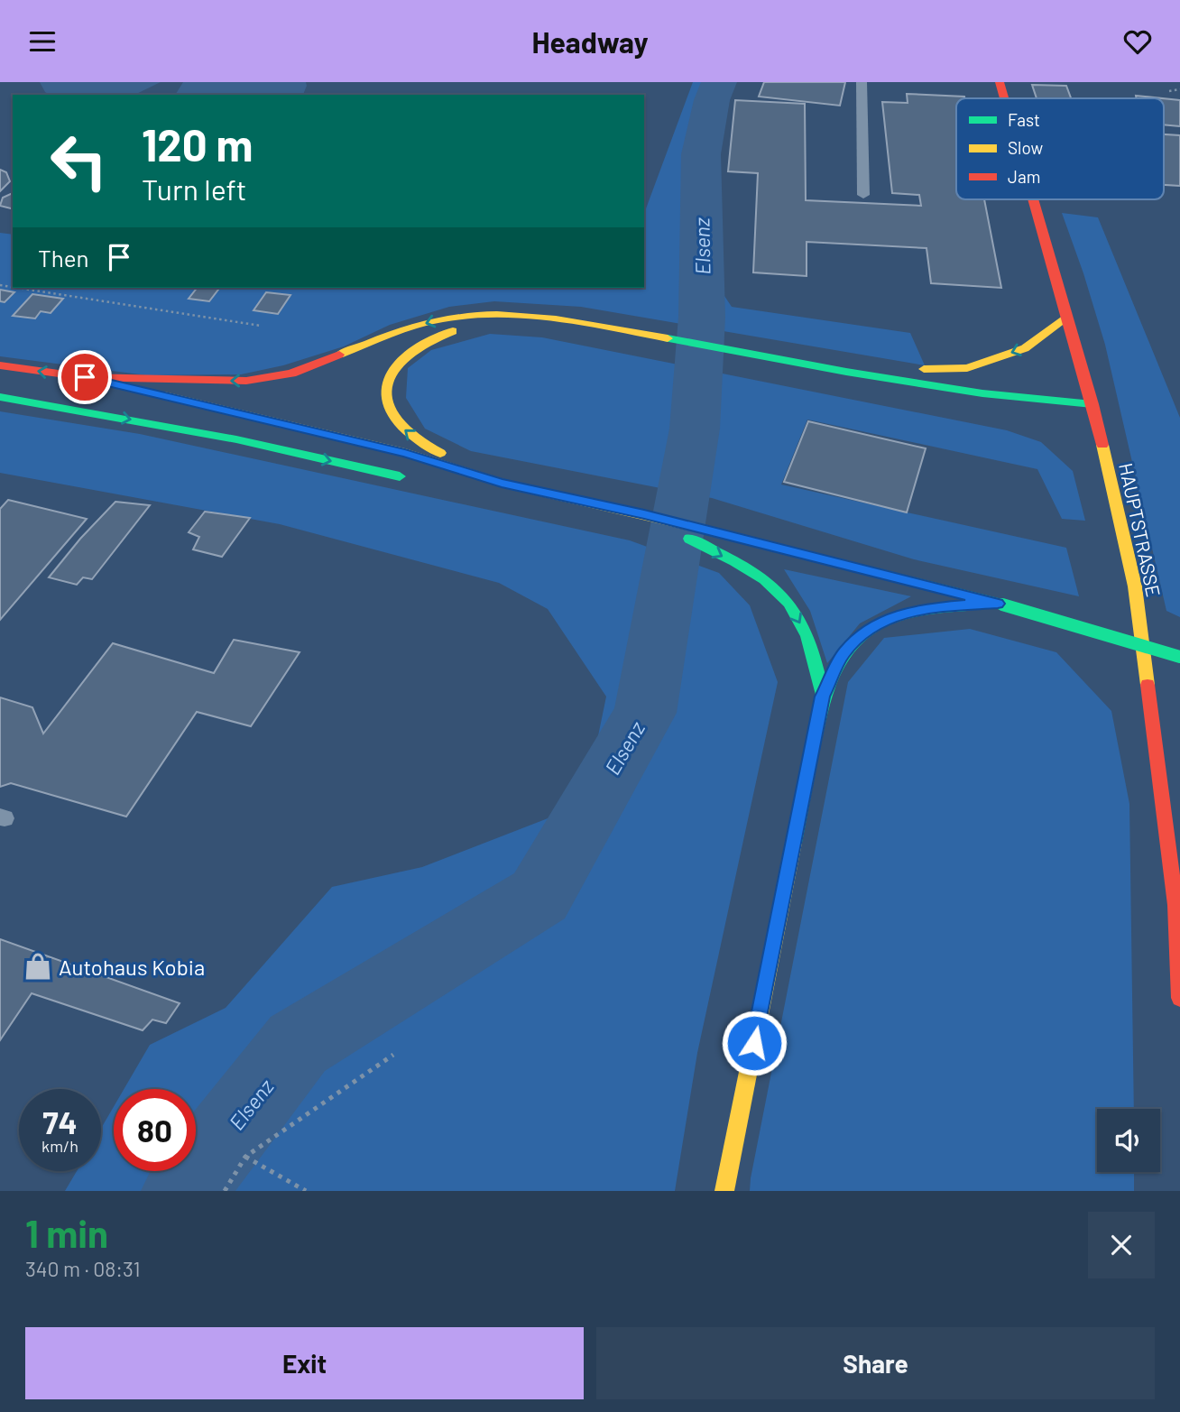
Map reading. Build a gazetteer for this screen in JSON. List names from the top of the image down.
{
  "streets": {
    "main road": ["HAUPTSTRASSE"]
  },
  "water": ["Elsenz"],
  "places": {
    "shop": ["Autohaus Kobia"]
  },
  "legend": ["Fast", "Slow", "Jam"],
  "page": {
    "header": "Headway",
    "turn": ["120 m", "Turn left"],
    "then": "Then",
    "speed": "74 km/h",
    "limit": "80",
    "heading": ["1 min", "340 m · 08:31"],
    "buttons": ["Exit", "Share"]
  }
}
